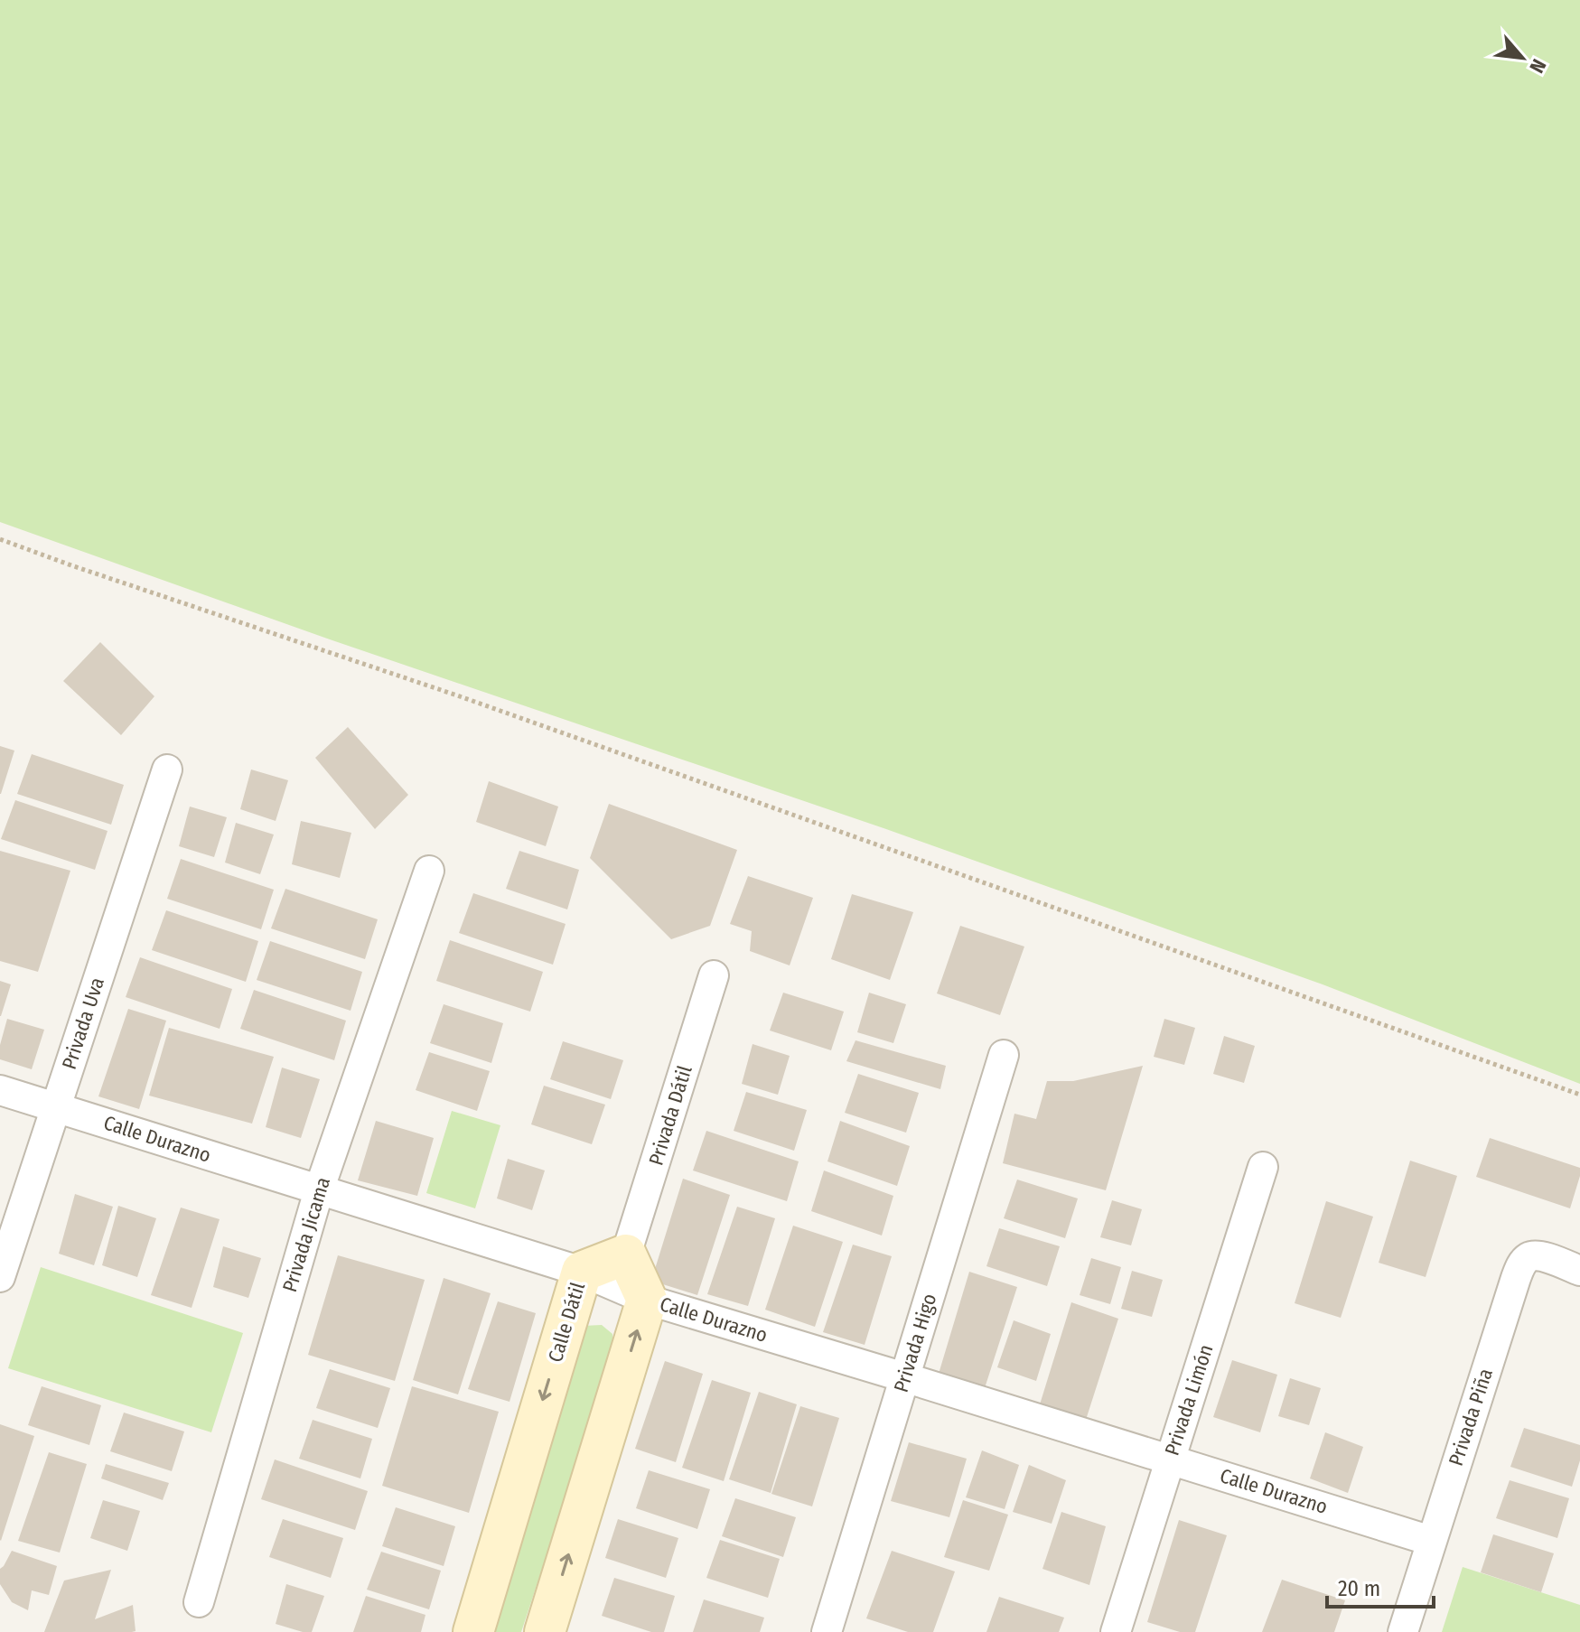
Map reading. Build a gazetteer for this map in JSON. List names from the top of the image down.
{
  "streets": {
    "street": [
      "Privada Uva",
      "Privada Dátil",
      "Calle Durazno",
      "Privada Jicama",
      "Calle Dátil",
      "Privada Higo",
      "Privada Limón",
      "Privada Piña"
    ]
  },
  "crossings": [
    ["Privada Uva", "Calle Durazno"],
    ["Privada Dátil", "Calle Dátil"],
    ["Calle Durazno", "Privada Jicama"],
    ["Calle Durazno", "Calle Dátil"],
    ["Calle Durazno", "Privada Higo"],
    ["Calle Durazno", "Privada Limón"],
    ["Calle Durazno", "Privada Piña"]
  ],
  "scale_bar": "20 m",
  "north": "bottom right"
}
